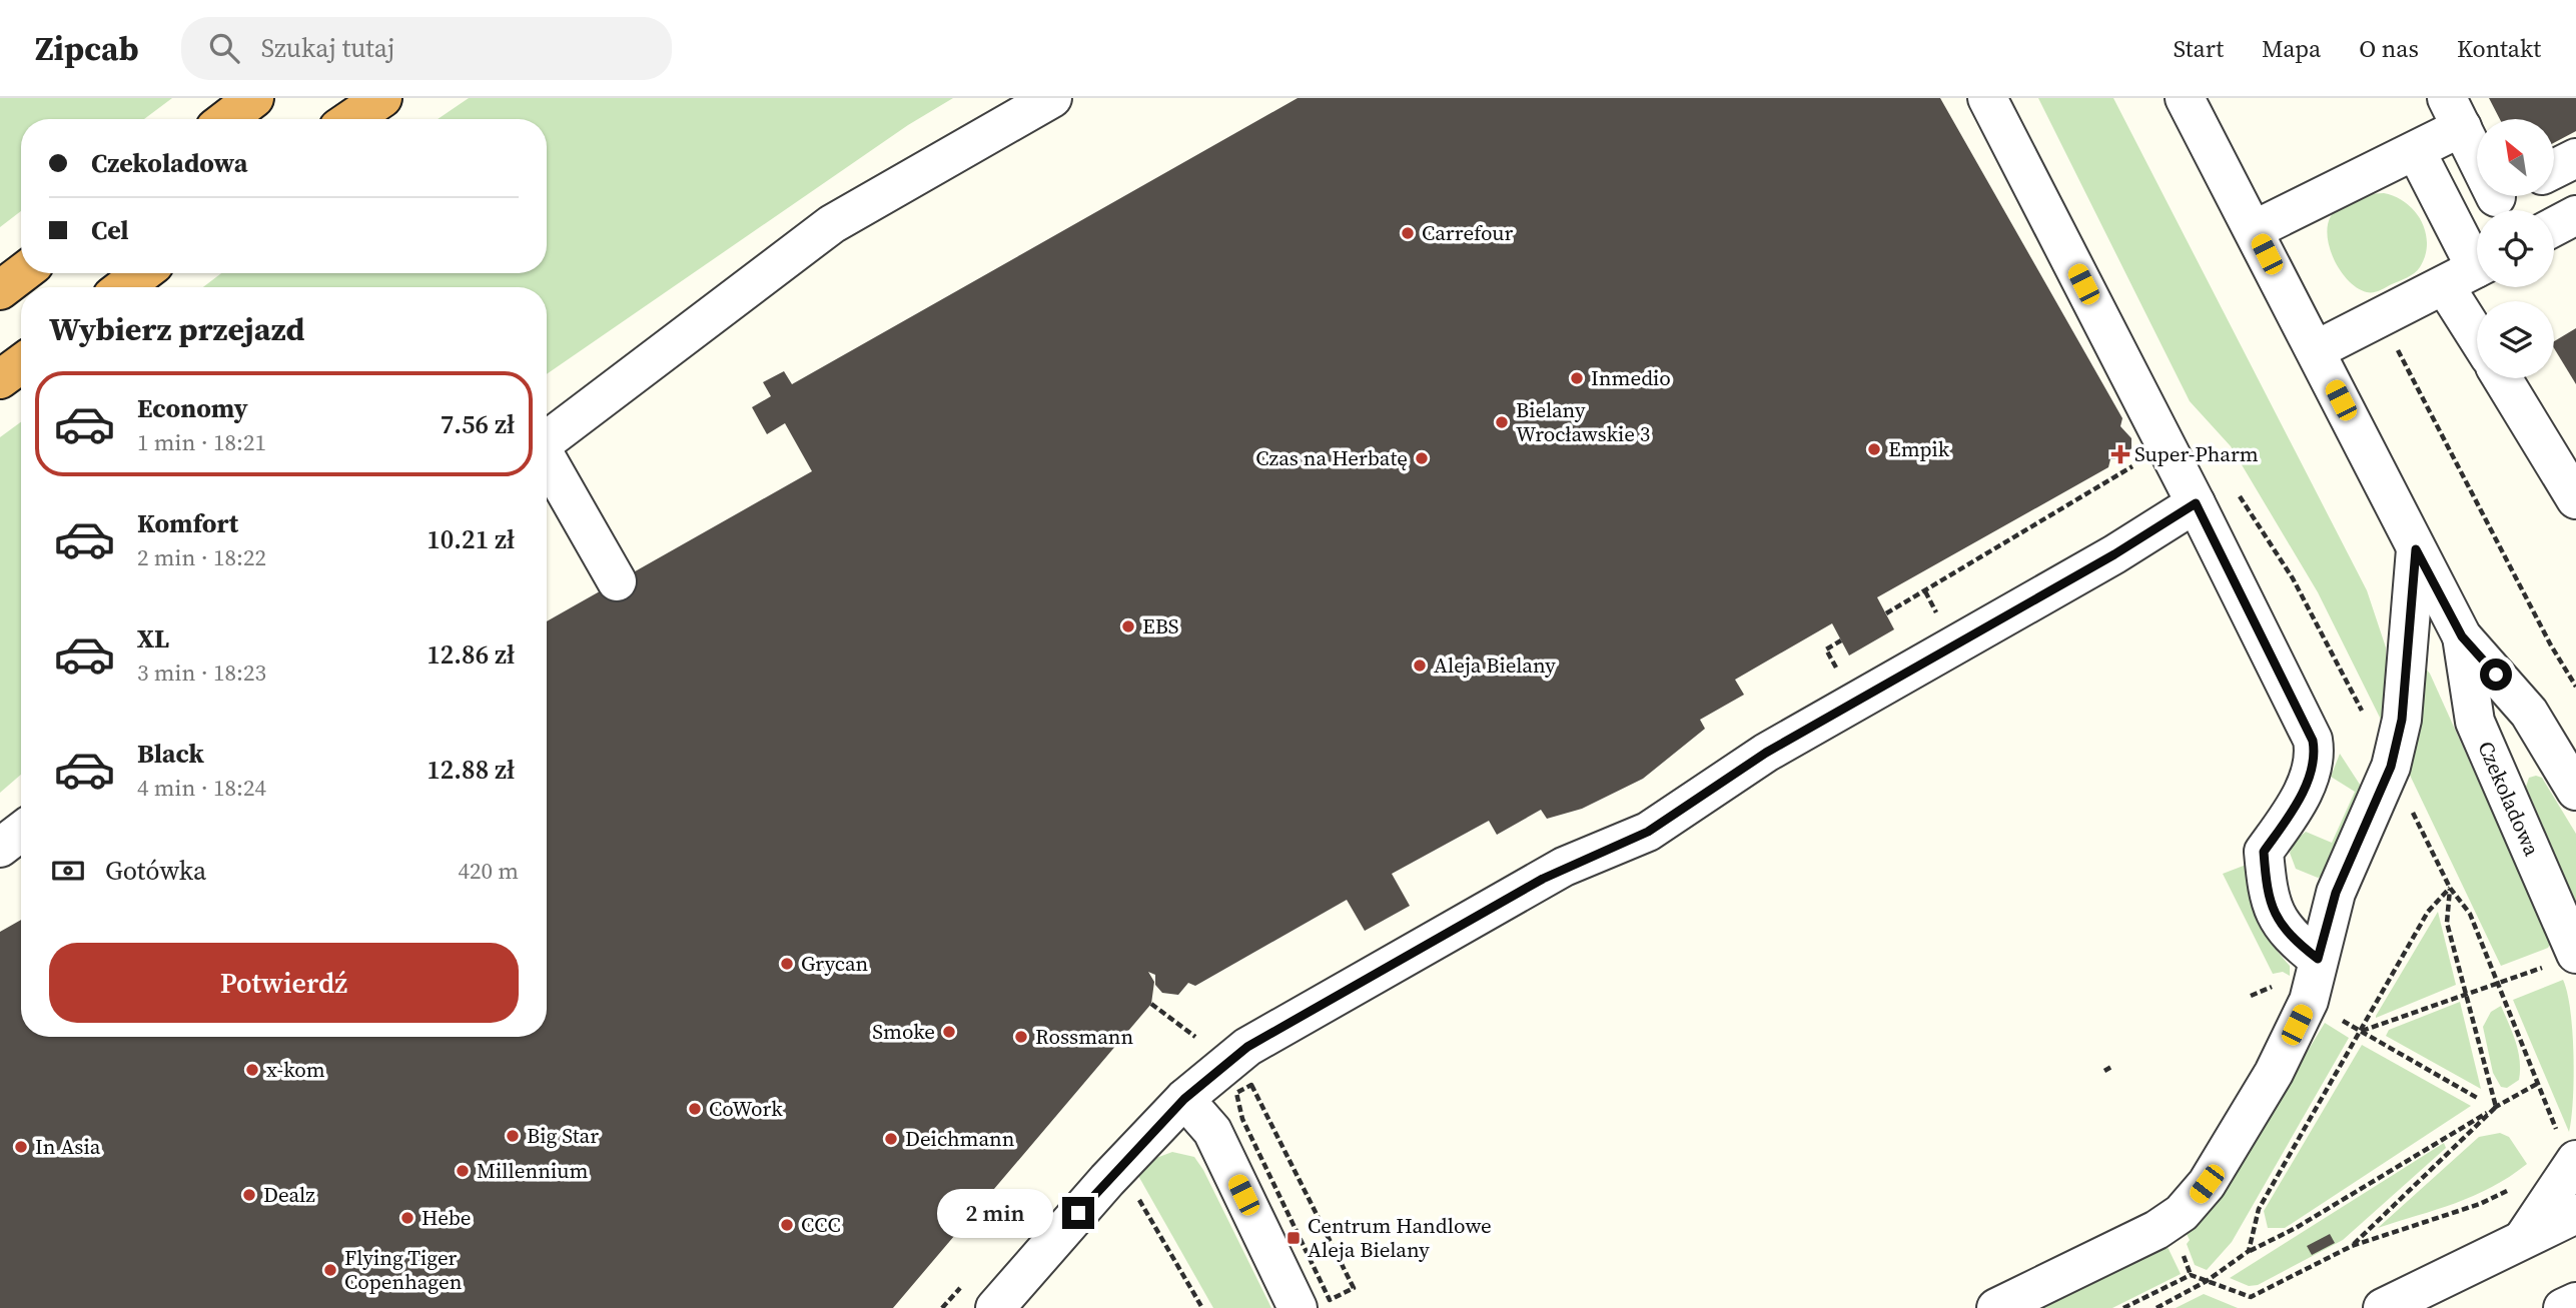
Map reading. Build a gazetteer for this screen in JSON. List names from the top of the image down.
{
  "streets": {
    "street": ["Czekoladowa"]
  },
  "places": {
    "other": [
      "Carrefour",
      "Inmedio",
      "Bielany Wrocławskie 3",
      "Empik",
      "Czas na Herbatę",
      "EBS",
      "Aleja Bielany",
      "Grycan",
      "Smoke",
      "Rossmann",
      "x-kom",
      "CoWork",
      "Big Star",
      "Deichmann",
      "In Asia",
      "Millennium",
      "Dealz",
      "Hebe",
      "CCC",
      "Flying Tiger Copenhagen"
    ],
    "health": ["Super-Pharm"],
    "transit": ["Centrum Handlowe Aleja Bielany"]
  },
  "north": "top left",
  "page": {
    "header": "Zipcab",
    "search": "Szukaj tutaj",
    "nav": [
      "Start",
      "Mapa",
      "O nas",
      "Kontakt"
    ],
    "banner": ["Czekoladowa", "Cel"],
    "heading": "Wybierz przejazd",
    "list": [
      {
        "name": "Economy",
        "note": "1 min · 18:21",
        "value": "7.56 zł"
      },
      {
        "name": "Komfort",
        "note": "2 min · 18:22",
        "value": "10.21 zł"
      },
      {
        "name": "XL",
        "note": "3 min · 18:23",
        "value": "12.86 zł"
      },
      {
        "name": "Black",
        "note": "4 min · 18:24",
        "value": "12.88 zł"
      }
    ],
    "pay": ["Gotówka", "420 m"],
    "buttons": "Potwierdź",
    "bubble": "2 min"
  }
}
